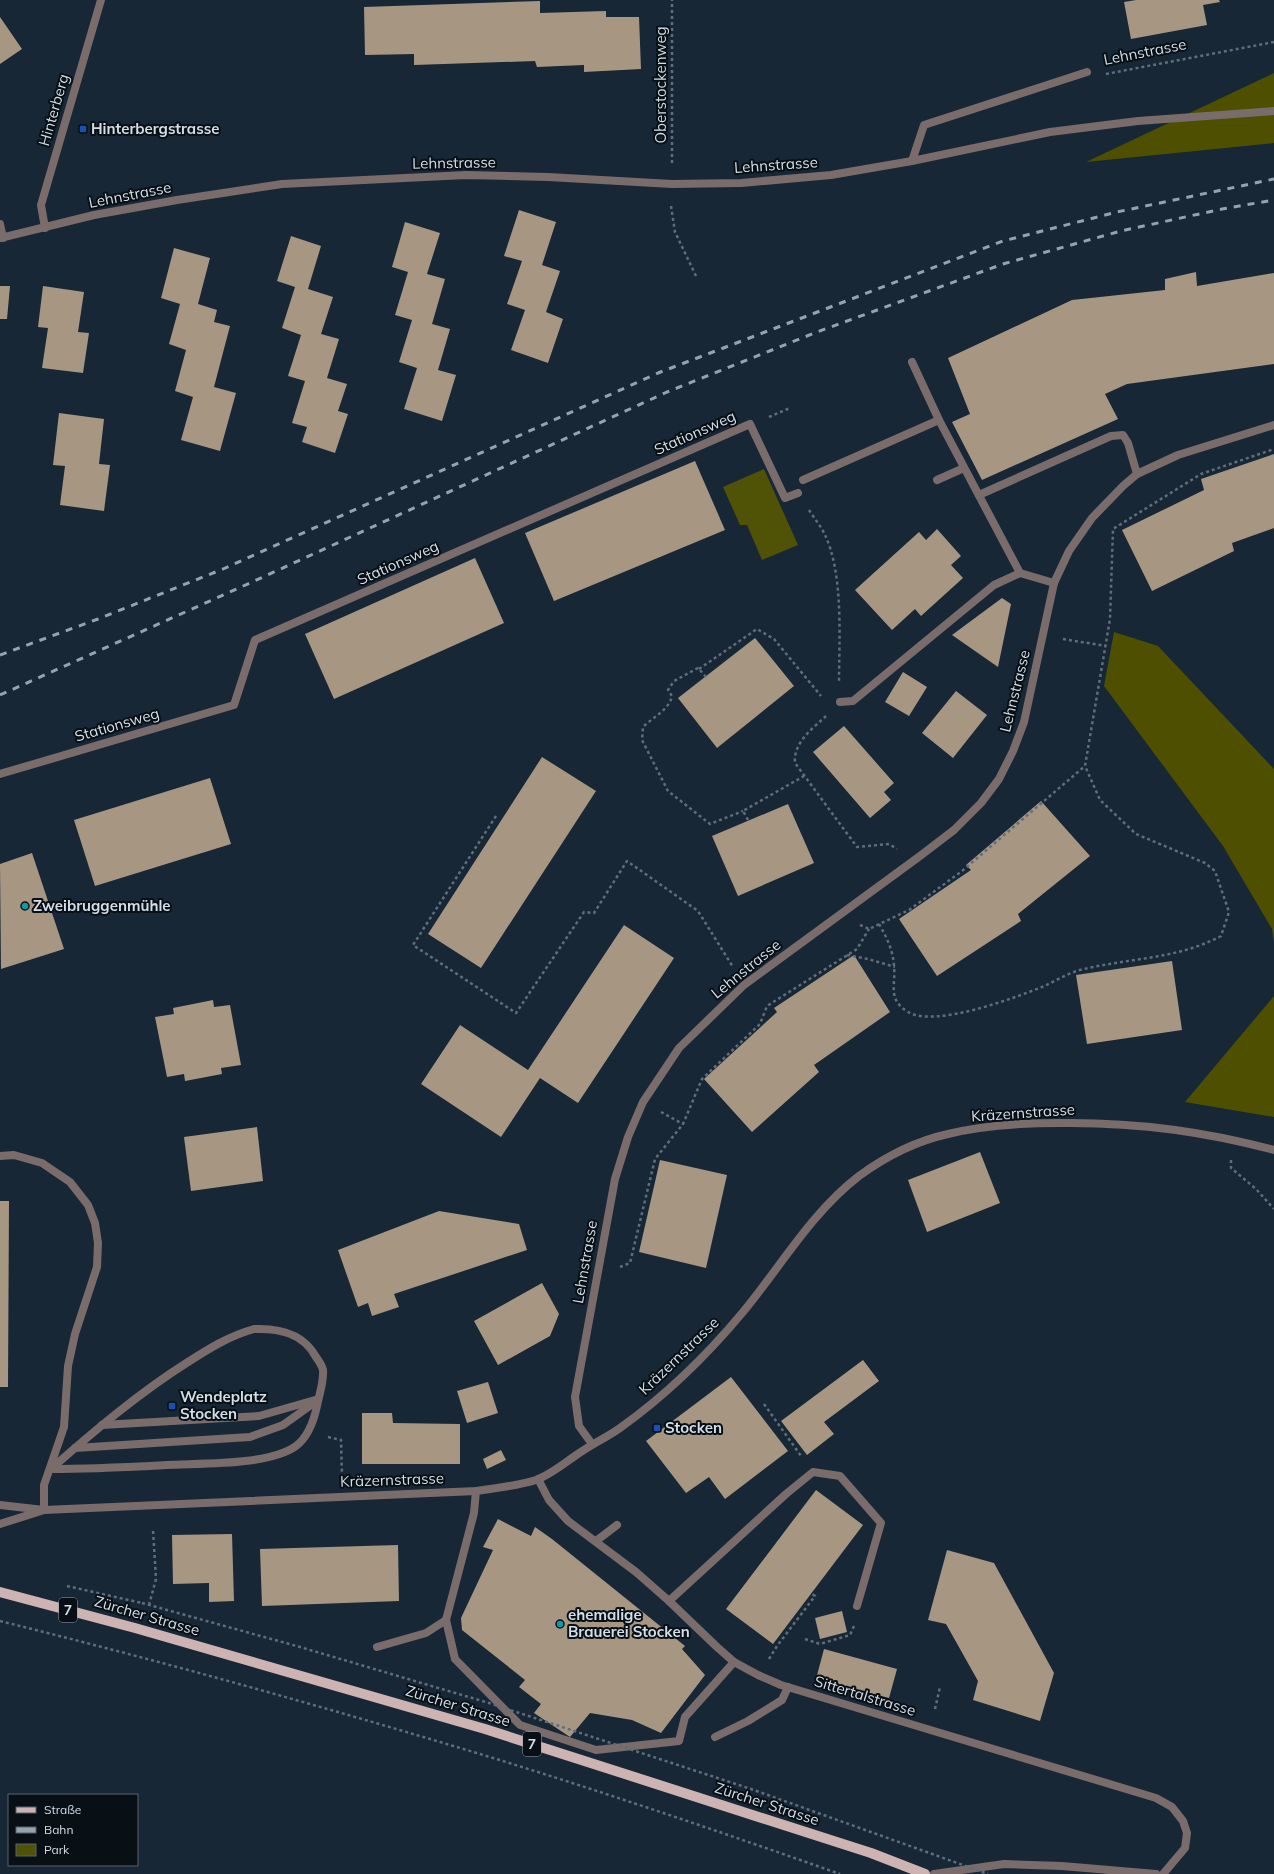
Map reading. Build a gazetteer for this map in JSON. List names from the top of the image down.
{
  "streets": {
    "main road": ["7", "Zürcher Strasse"],
    "street": [
      "Lehnstrasse",
      "Hinterberg",
      "Stationsweg",
      "Kräzernstrasse",
      "Sittertalstrasse"
    ],
    "path": ["Oberstockenweg"]
  },
  "crossings": [
    ["Lehnstrasse", "Hinterberg"],
    ["Lehnstrasse", "Kräzernstrasse"],
    ["Kräzernstrasse", "Sittertalstrasse"]
  ],
  "places": {
    "transit": ["Hinterbergstrasse", "Wendeplatz Stocken", "Stocken"],
    "other": ["Zweibruggenmühle", "ehemalige Brauerei Stocken"]
  },
  "legend": ["Straße", "Bahn", "Park"]
}
